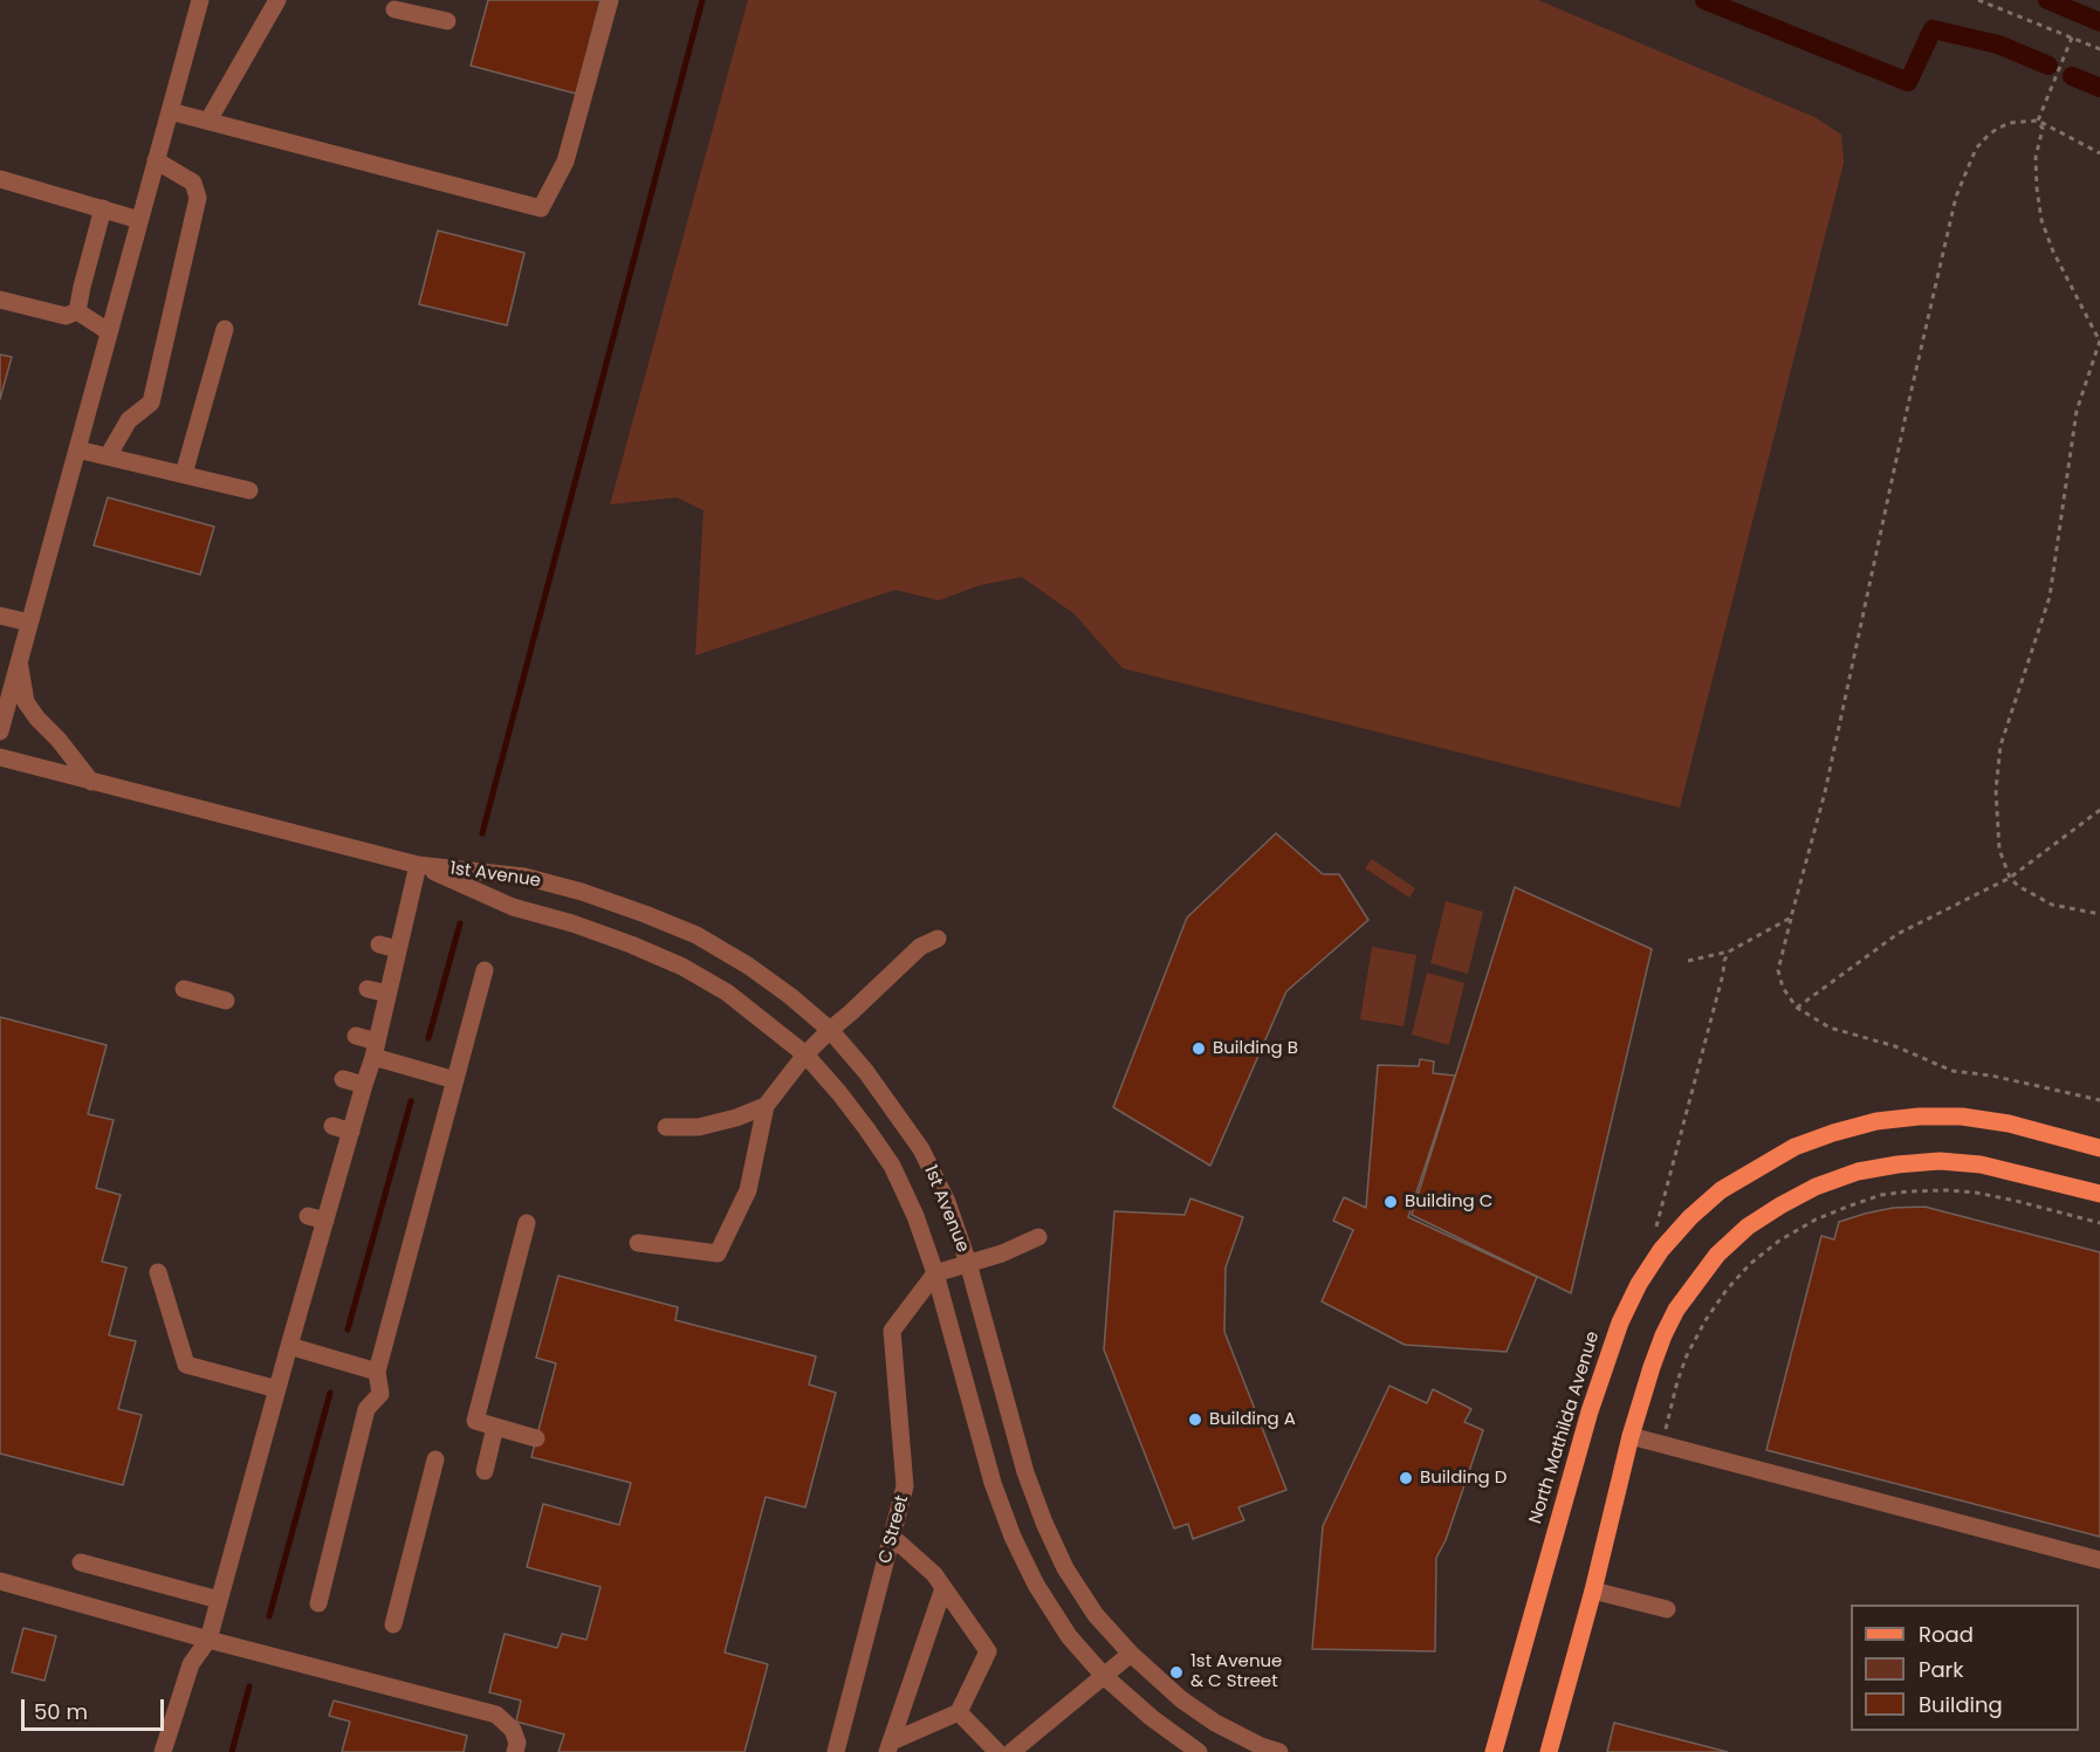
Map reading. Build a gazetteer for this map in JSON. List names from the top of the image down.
{
  "streets": {
    "main road": ["North Mathilda Avenue"],
    "street": ["1st Avenue", "C Street"]
  },
  "crossings": [
    ["1st Avenue", "C Street"]
  ],
  "places": [
    "Building B",
    "Building C",
    "Building A",
    "Building D",
    "1st Avenue & C Street"
  ],
  "legend": ["Road", "Park", "Building"],
  "scale_bar": "50 m"
}
